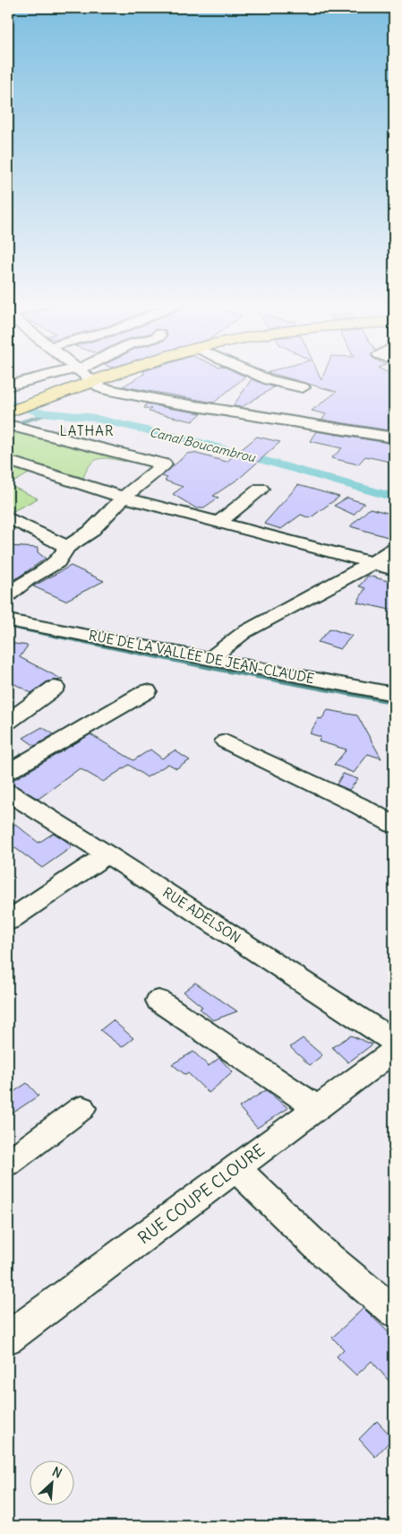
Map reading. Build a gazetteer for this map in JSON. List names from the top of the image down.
{
  "streets": {
    "street": ["RUE DE LA VALLÉE DE JEAN-CLAUDE", "RUE ADELSON", "RUE COUPE CLOURE"]
  },
  "districts": ["LATHAR"],
  "water": ["Canal Boucambrou"],
  "north": "top right"
}
